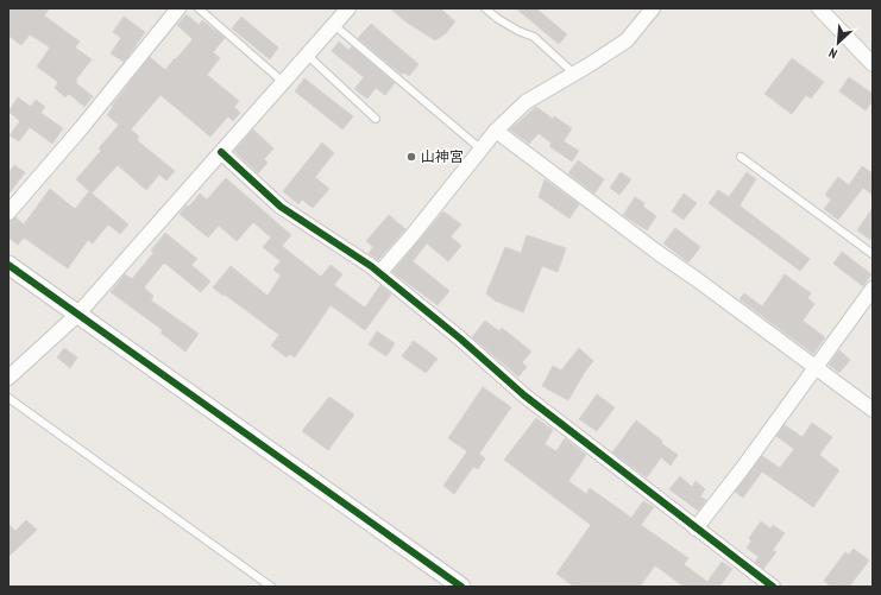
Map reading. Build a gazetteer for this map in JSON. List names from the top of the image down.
{
  "places": ["山神宮"],
  "north": "bottom left"
}
